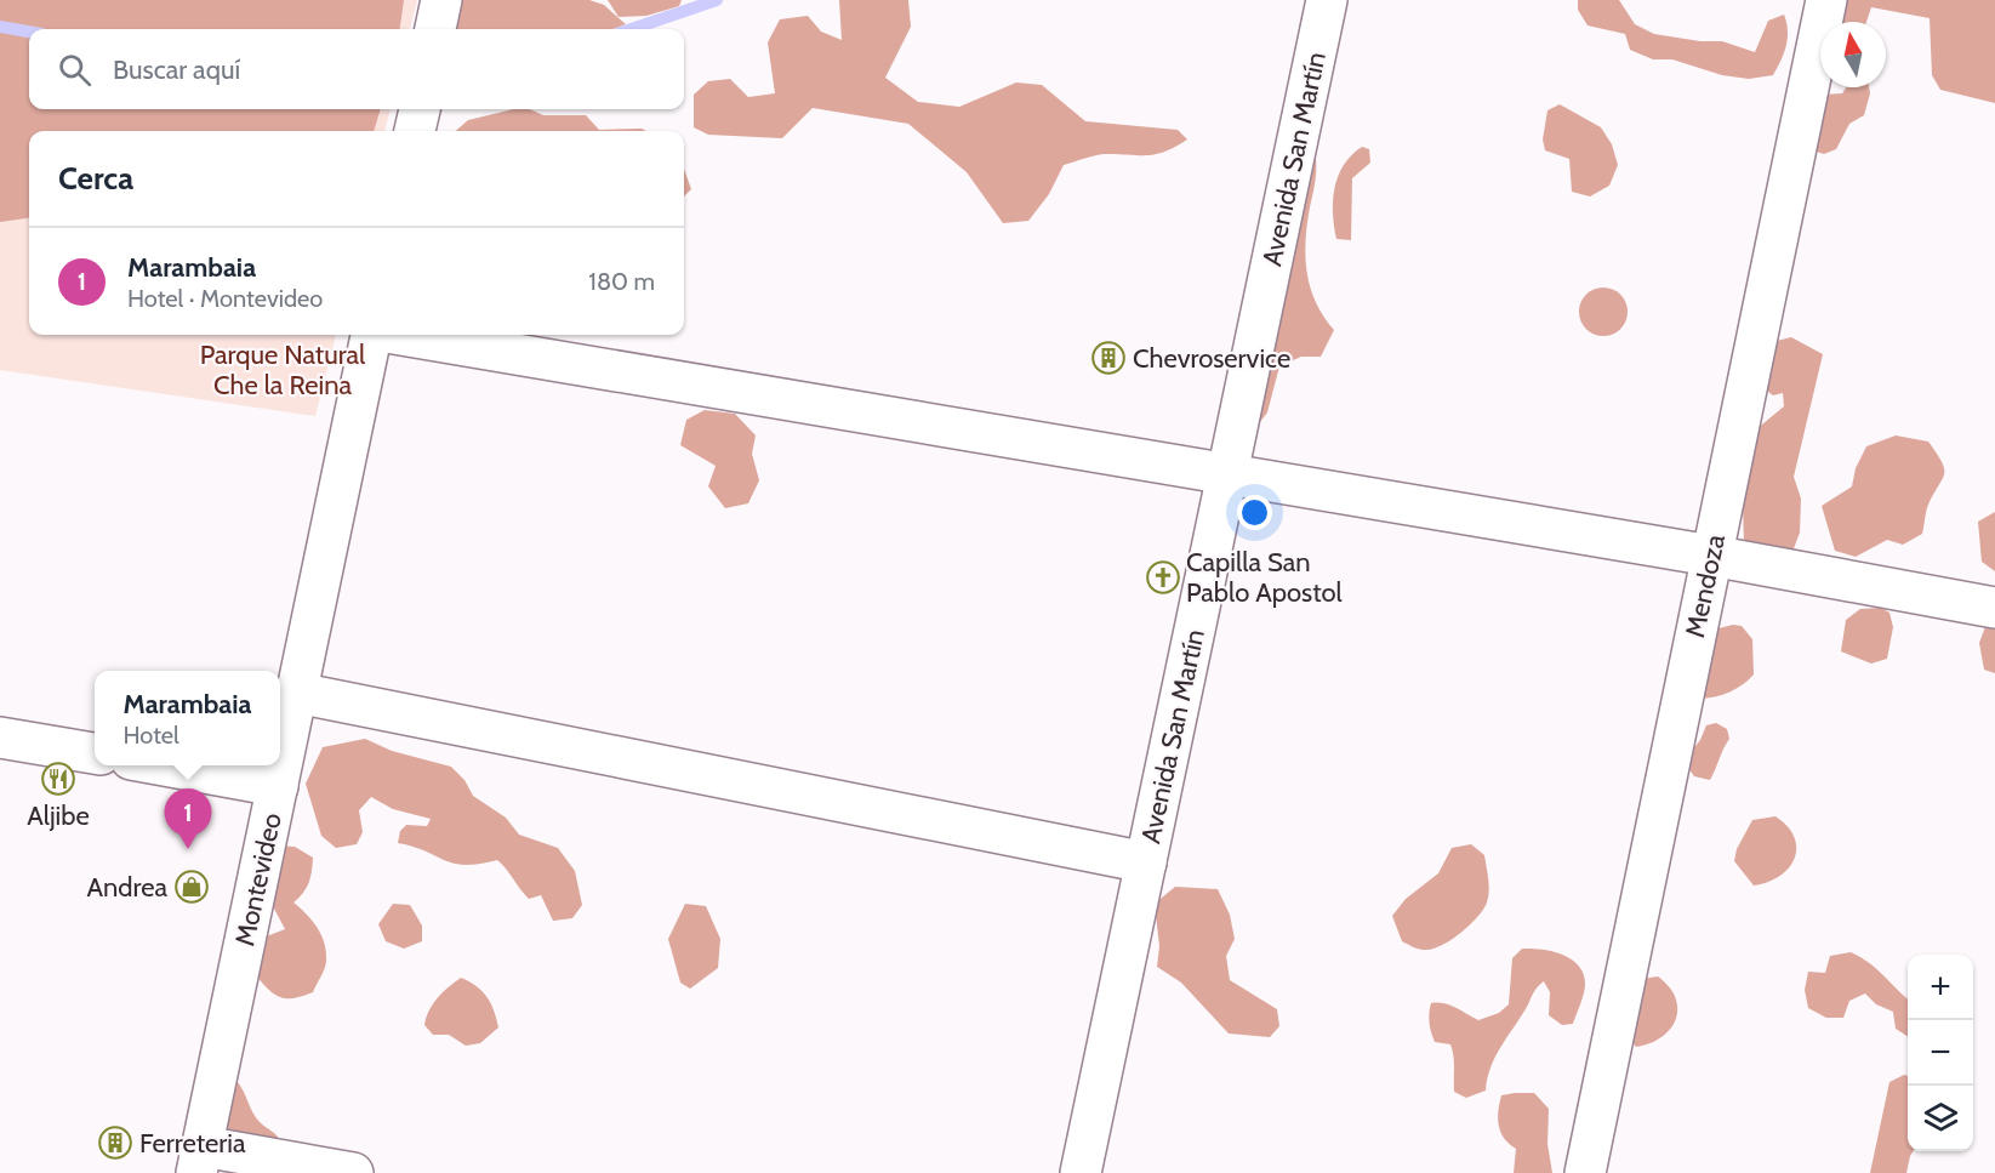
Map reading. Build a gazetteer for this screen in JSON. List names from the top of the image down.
{
  "streets": {
    "street": ["Avenida San Martín", "Mendoza", "Montevideo"]
  },
  "parks": ["Parque Natural Che la Reina"],
  "places": {
    "building": ["Chevroservice", "Ferreteria"],
    "church": ["Capilla San Pablo Apostol"],
    "restaurant": ["Aljibe"],
    "shop": ["Andrea"]
  },
  "north": "top",
  "page": {
    "search": "Buscar aquí",
    "heading": "Cerca",
    "list": [
      {
        "mark": "1",
        "name": "Marambaia",
        "note": "Hotel · Montevideo",
        "value": "180 m"
      }
    ],
    "popup": ["Marambaia", "Hotel"],
    "pins": "1",
    "map_buttons": ["+", "−"]
  }
}
